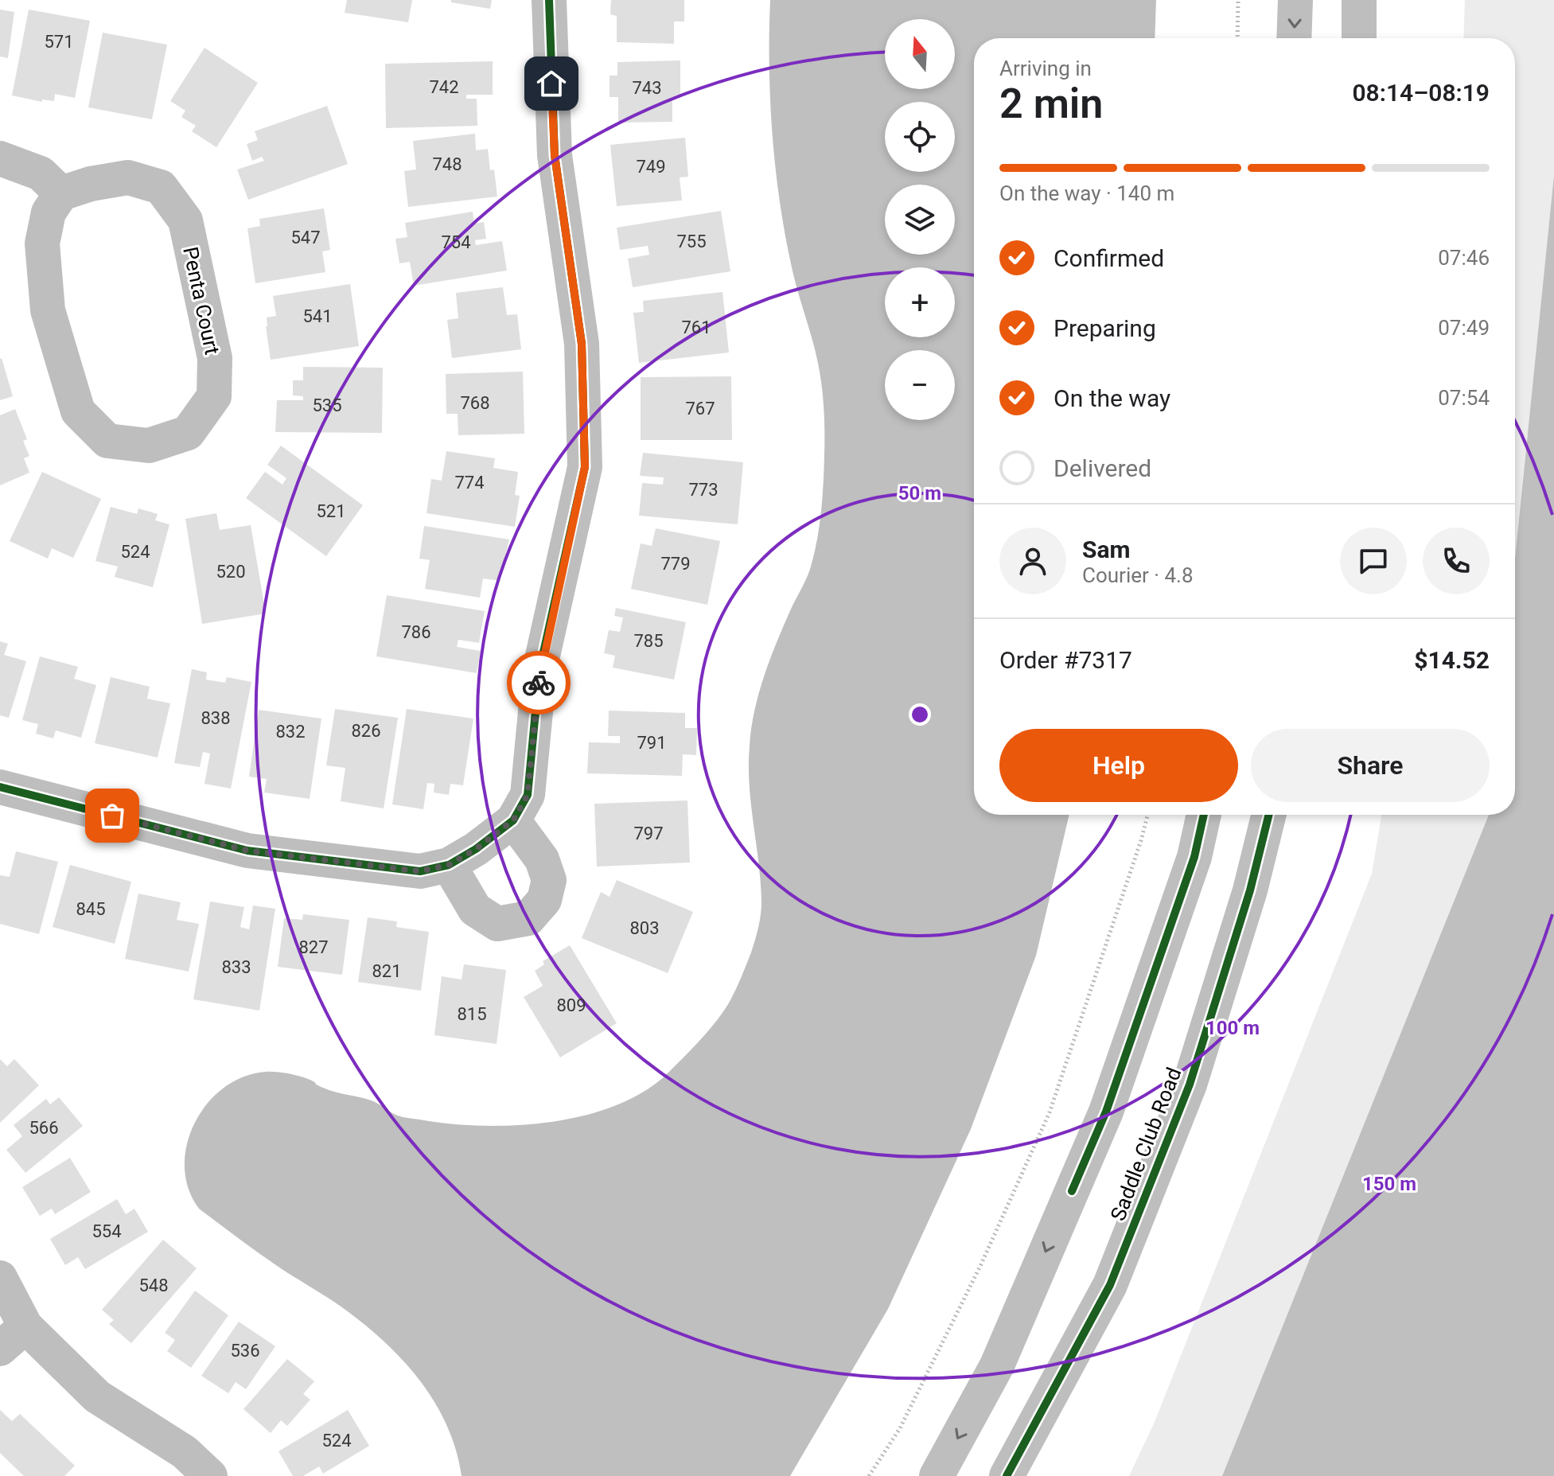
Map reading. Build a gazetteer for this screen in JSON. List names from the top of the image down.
{
  "streets": {
    "street": ["Penta Court", "Saddle Club Road"]
  },
  "house_numbers": [
    "571",
    "742",
    "743",
    "748",
    "749",
    "547",
    "755",
    "754",
    "541",
    "761",
    "768",
    "535",
    "767",
    "774",
    "773",
    "521",
    "524",
    "779",
    "520",
    "786",
    "785",
    "838",
    "826",
    "832",
    "791",
    "797",
    "845",
    "803",
    "827",
    "833",
    "821",
    "809",
    "815",
    "566",
    "554",
    "548",
    "536",
    "524"
  ],
  "north": "top",
  "page": {
    "map_buttons": ["+", "−"],
    "heading": ["2 min", "Arriving in", "08:14–08:19"],
    "panel": [
      "Sam",
      "Courier · 4.8",
      "Order #7317",
      "$14.52"
    ],
    "bar": "On the way · 140 m",
    "list": [
      ["Confirmed", "07:46"],
      ["Preparing", "07:49"],
      ["On the way", "07:54"],
      "Delivered"
    ],
    "buttons": ["Help", "Share"]
  },
  "rings": ["50 m", "100 m", "150 m"]
}
